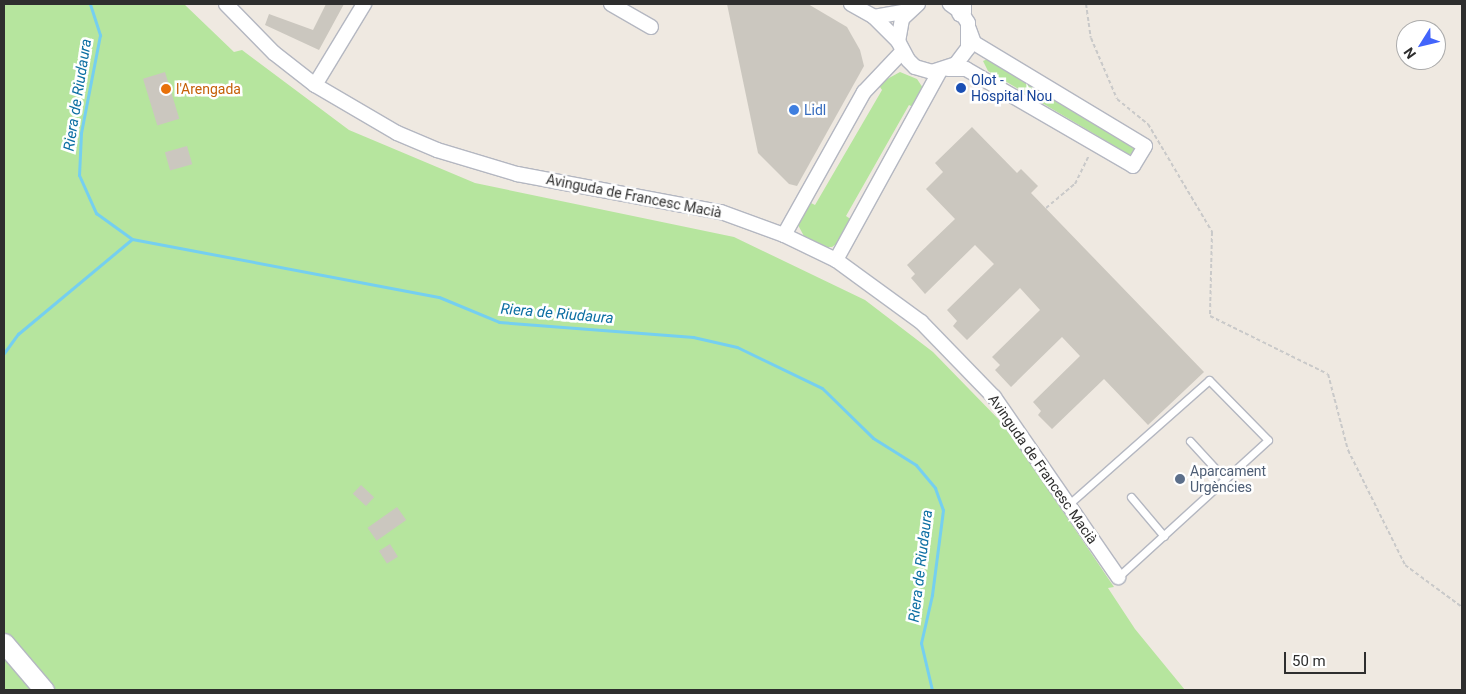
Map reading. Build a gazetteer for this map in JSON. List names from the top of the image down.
{
  "streets": {
    "street": ["Avinguda de Francesc Macià"]
  },
  "water": ["Riera de Riudaura"],
  "places": [
    "Olot - Hospital Nou",
    "l'Arengada",
    "Lidl",
    "Aparcament Urgències"
  ],
  "scale_bar": "50 m",
  "north": "bottom left"
}
